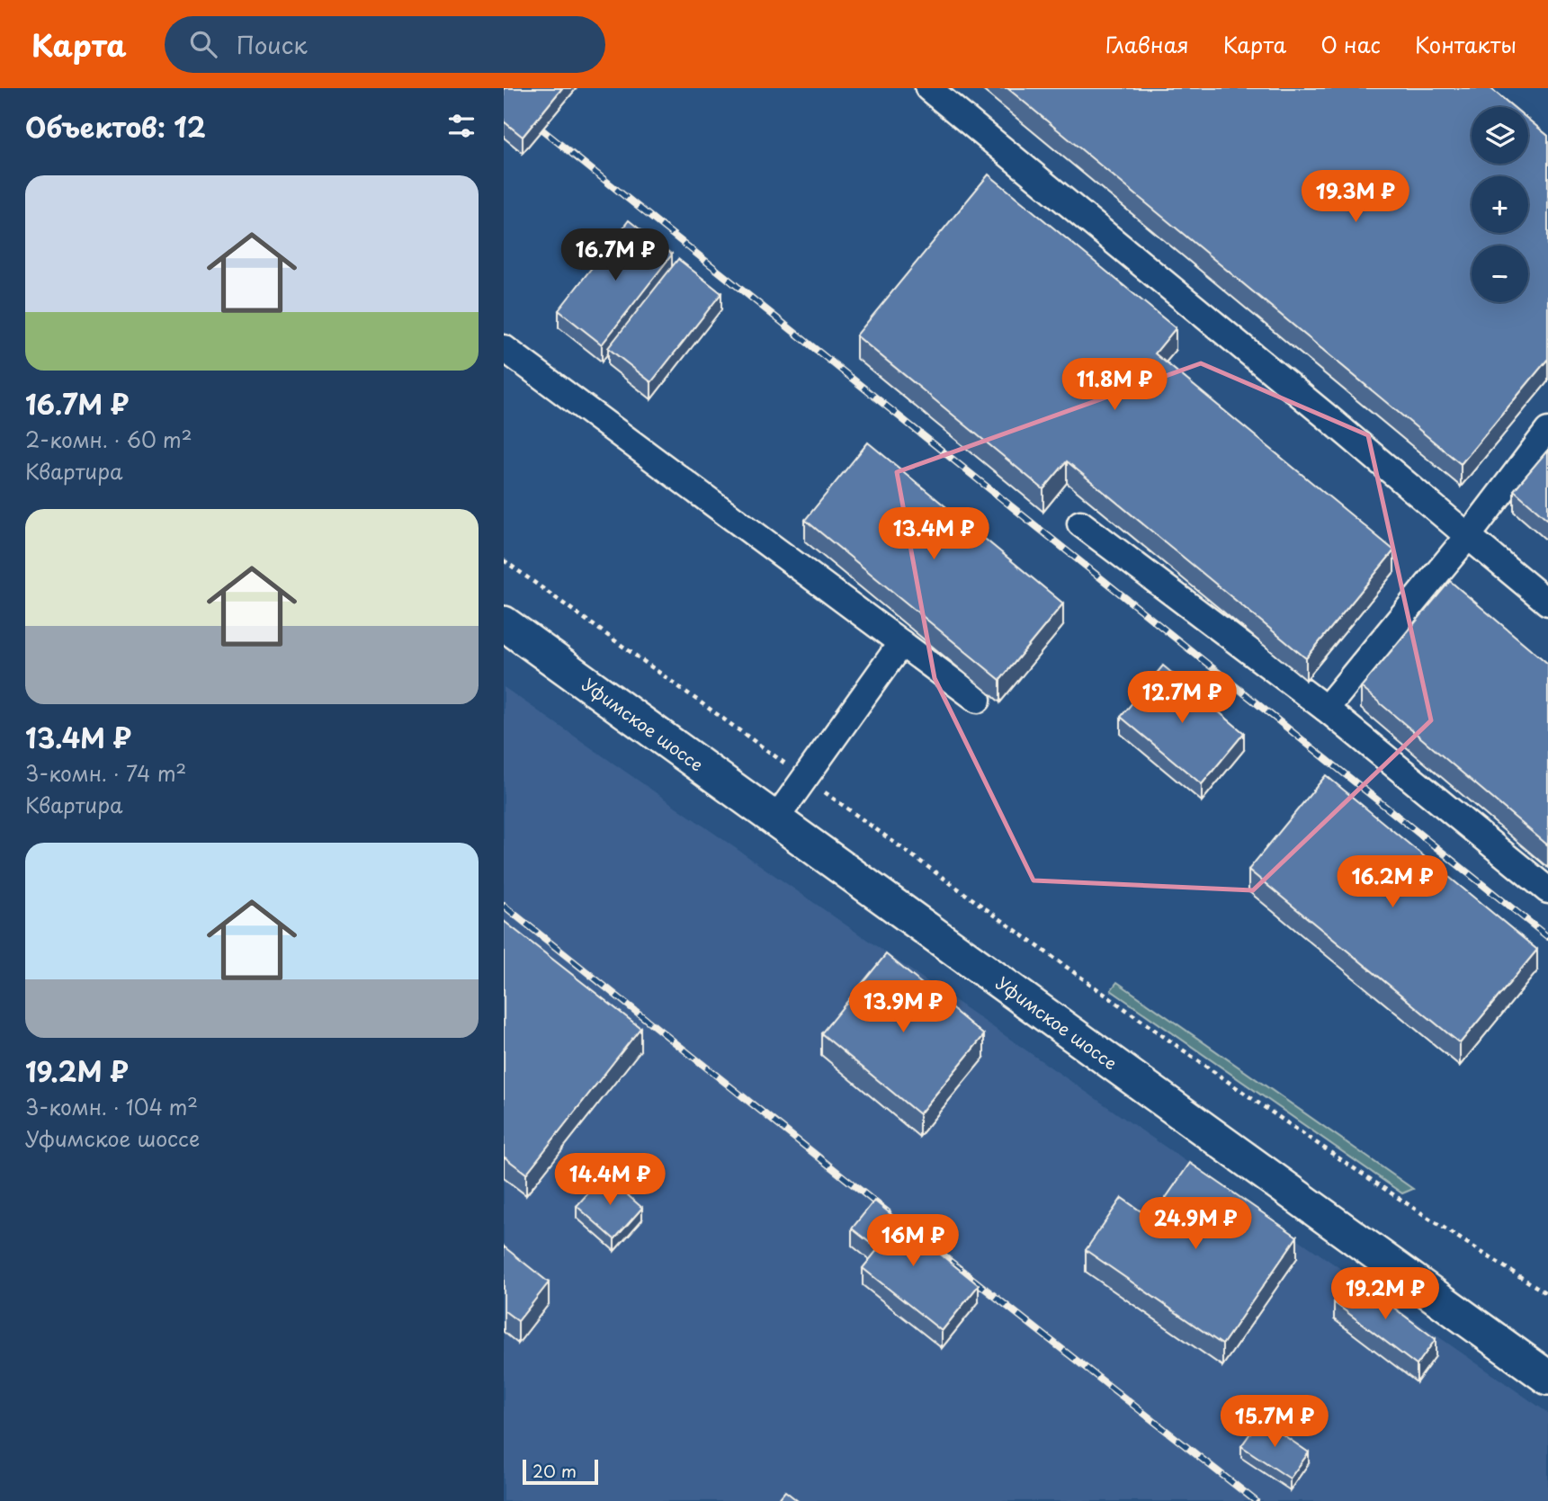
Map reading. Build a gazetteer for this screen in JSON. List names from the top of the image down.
{
  "streets": {
    "main road": ["Уфимское шоссе"]
  },
  "scale_bar": "20 m",
  "page": {
    "header": "Карта",
    "search": "Поиск",
    "nav": [
      "Главная",
      "Карта",
      "О нас",
      "Контакты"
    ],
    "heading": "Объектов: 12",
    "map_buttons": ["+", "−"],
    "list": [
      {
        "name": "16.7M ₽",
        "note": "2-комн. · 60 m² · Квартира"
      },
      {
        "name": "13.4M ₽",
        "note": "3-комн. · 74 m² · Квартира"
      },
      {
        "name": "19.2M ₽",
        "note": "3-комн. · 104 m² · Уфимское шоссе"
      }
    ],
    "price": [
      "19.3M ₽",
      "16.7M ₽",
      "11.8M ₽",
      "13.4M ₽",
      "12.7M ₽",
      "16.2M ₽",
      "13.9M ₽",
      "14.4M ₽",
      "24.9M ₽",
      "16M ₽",
      "19.2M ₽",
      "15.7M ₽"
    ],
    "scale": "20 m"
  }
}
